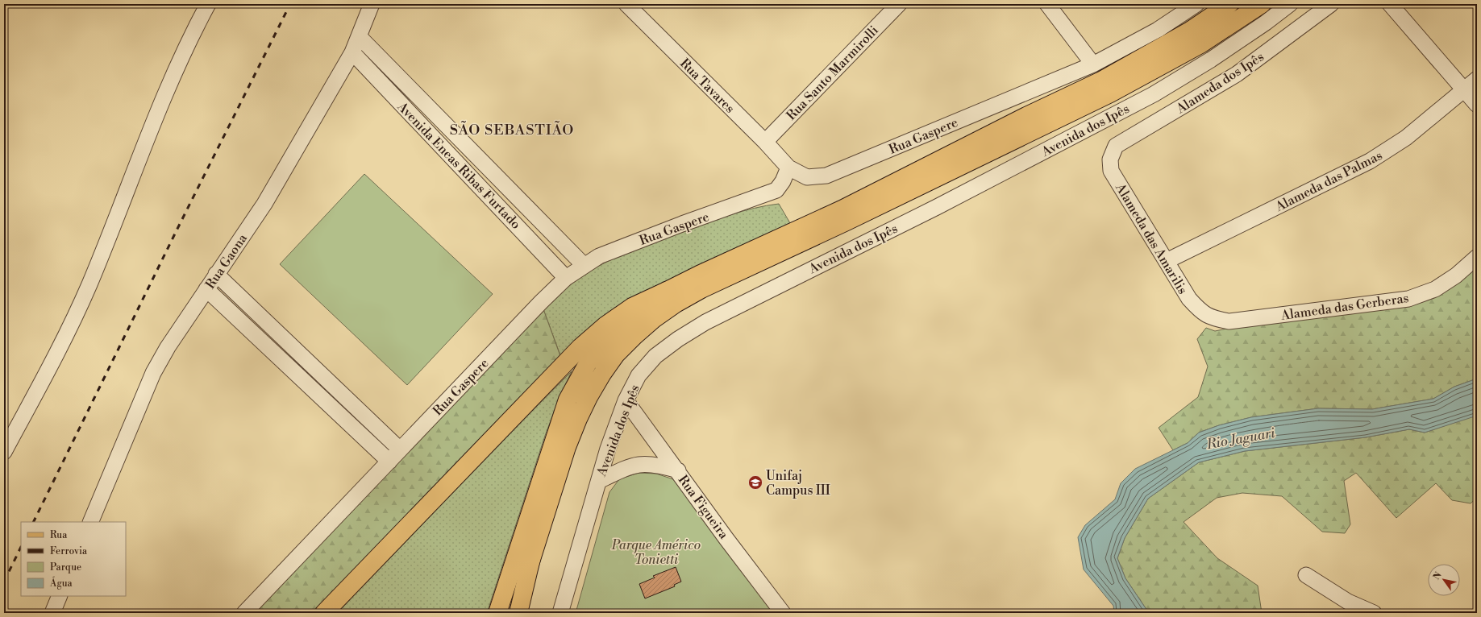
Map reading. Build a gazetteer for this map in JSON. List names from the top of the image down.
{
  "streets": {
    "street": [
      "Rua Santo Marmirolli",
      "Alameda dos Ipês",
      "Rua Tavares",
      "Avenida dos Ipês",
      "Rua Gaspere",
      "Avenida Eneas Ribas Furtado",
      "Alameda das Palmas",
      "Alameda das Amarilis",
      "Rua Gaona",
      "Alameda das Gerberas",
      "Rua Figueira"
    ]
  },
  "crossings": [
    ["Rua Santo Marmirolli", "Rua Tavares"],
    ["Alameda dos Ipês", "Alameda das Amarilis"],
    ["Rua Tavares", "Rua Gaspere"],
    ["Avenida dos Ipês", "Rua Figueira"],
    ["Rua Gaspere", "Avenida Eneas Ribas Furtado"],
    ["Avenida Eneas Ribas Furtado", "Rua Gaona"],
    ["Alameda das Palmas", "Alameda das Amarilis"],
    ["Alameda das Amarilis", "Alameda das Gerberas"]
  ],
  "districts": ["SÃO SEBASTIÃO"],
  "water": ["Rio Jaguari"],
  "parks": ["Parque Américo Tonietti"],
  "places": {
    "school or university": ["Unifaj Campus III"]
  },
  "legend": [
    "Rua",
    "Ferrovia",
    "Parque",
    "Água"
  ],
  "north": "top left"
}
